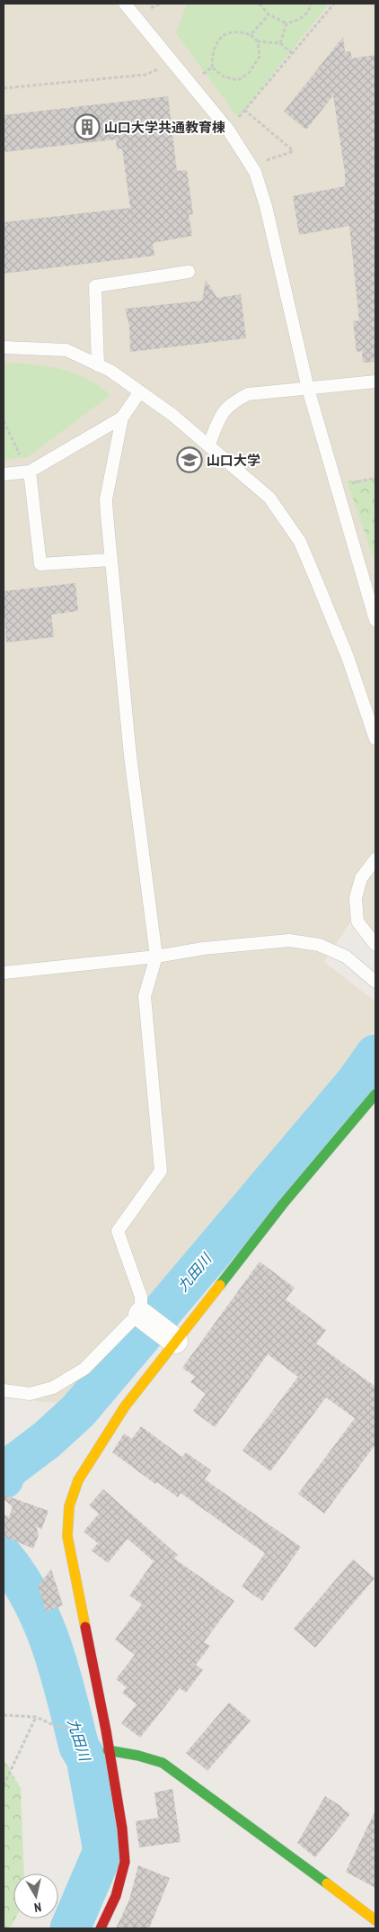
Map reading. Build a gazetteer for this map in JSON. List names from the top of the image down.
{
  "water": ["九田川"],
  "places": {
    "building": ["山口大学共通教育棟"],
    "school or university": ["山口大学"]
  },
  "north": "bottom"
}
